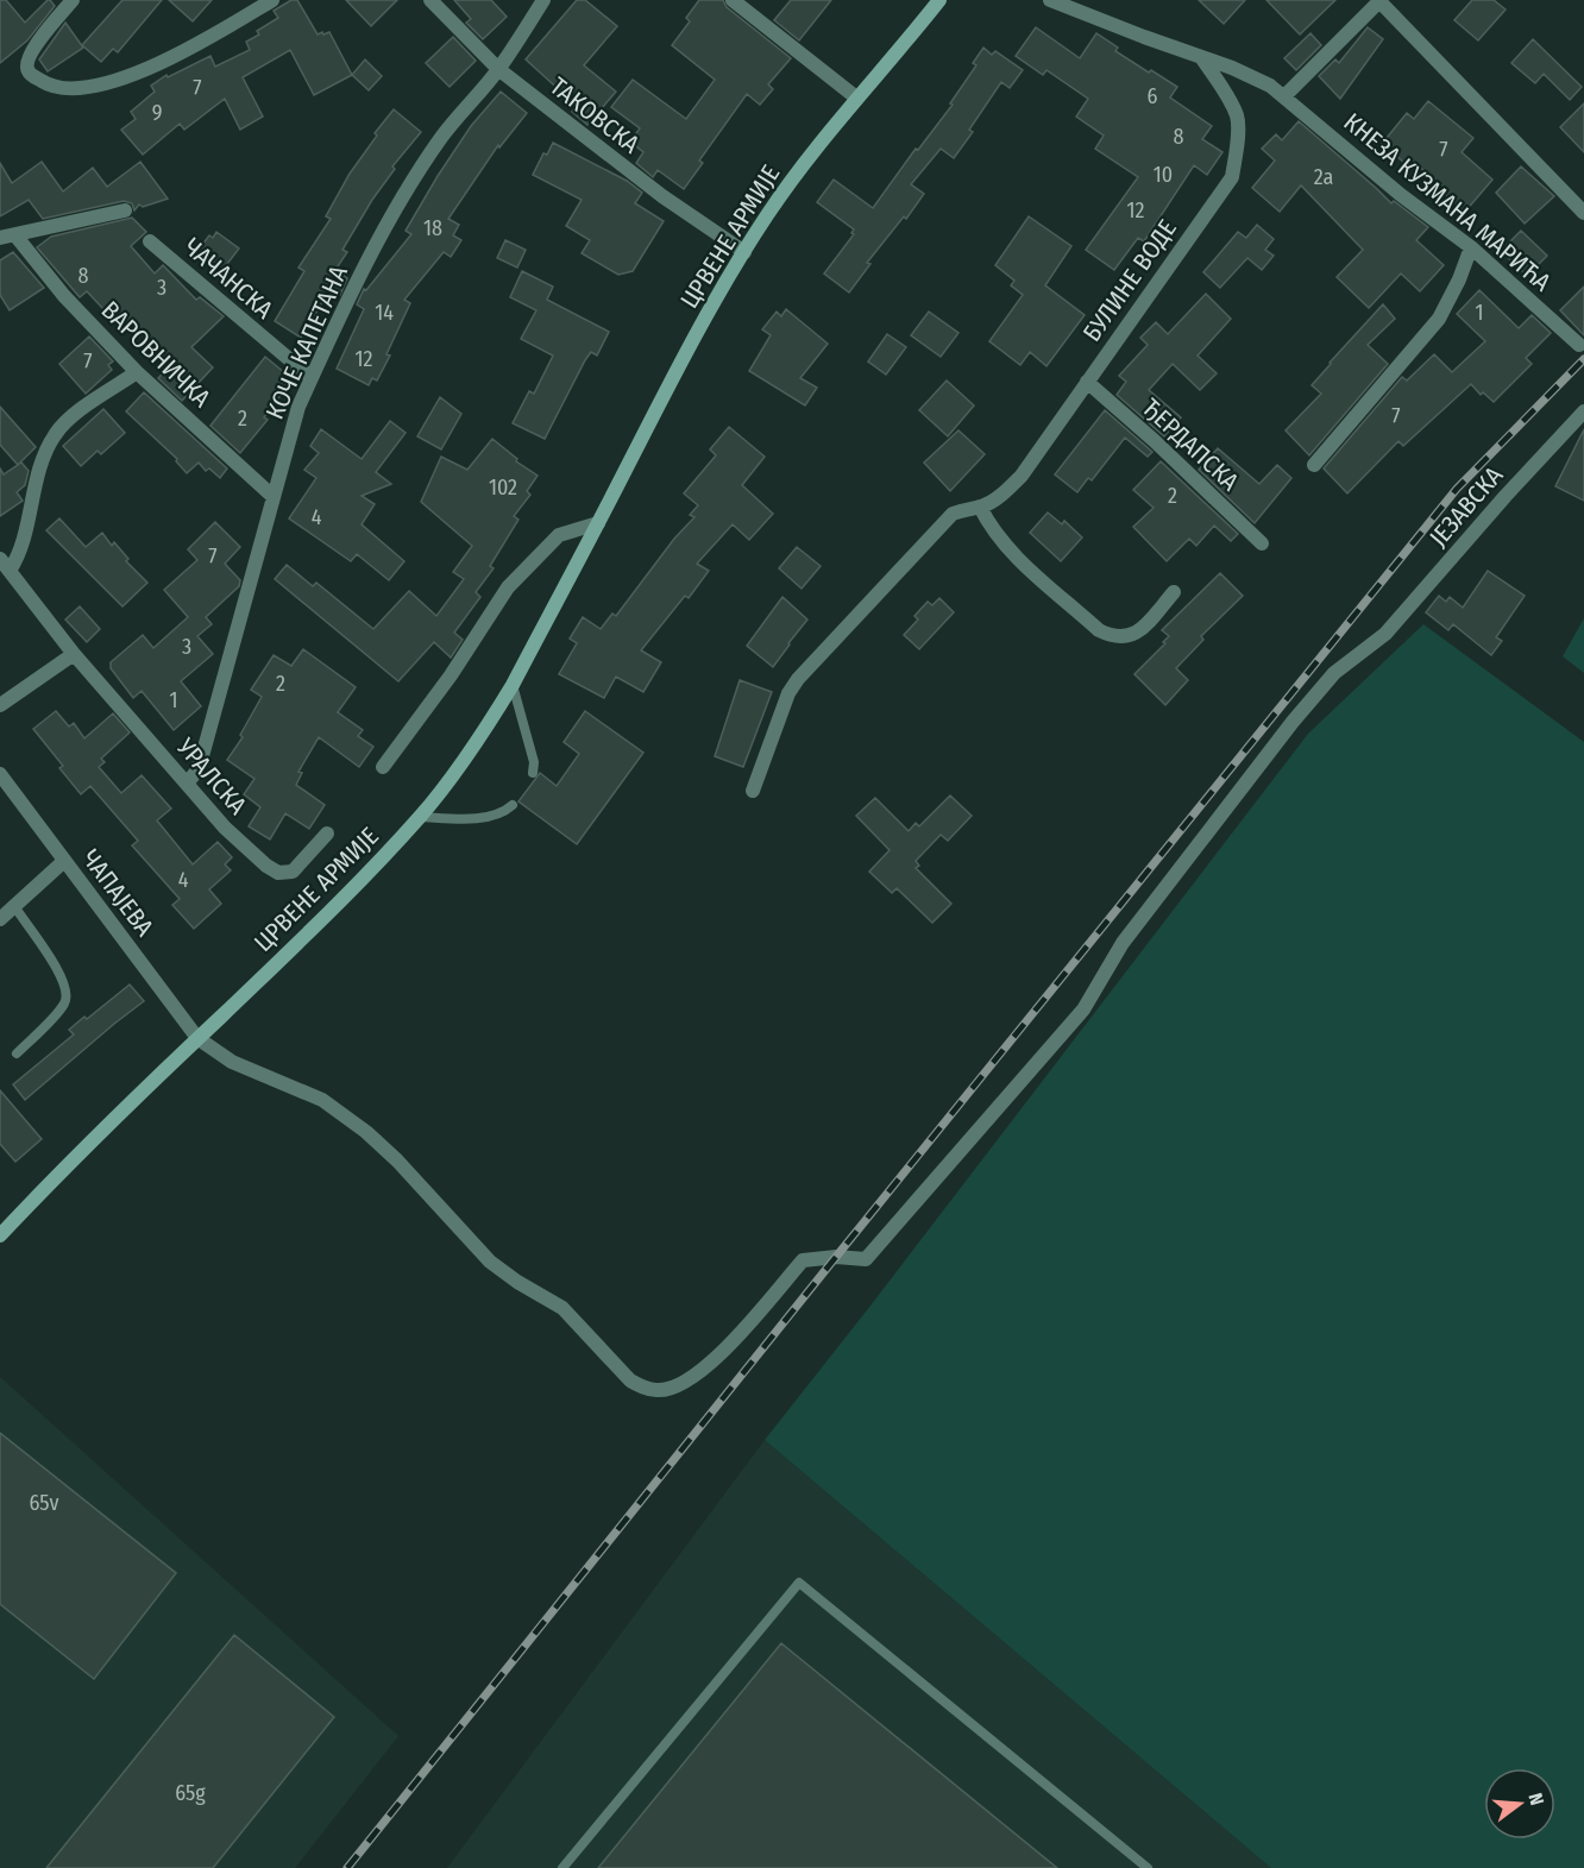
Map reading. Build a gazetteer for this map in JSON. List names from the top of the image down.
{
  "streets": {
    "main road": ["ЦРВЕНЕ АРМИЈЕ"],
    "street": [
      "ТАКОВСКА",
      "КНЕЗА КУЗМАНА МАРИЋА",
      "ЧАЧАНСКА",
      "БУЛИНЕ ВОДЕ",
      "КОЧЕ КАПЕТАНА",
      "ВАРОВНИЧКА",
      "ЂЕРДАПСКА",
      "ЈЕЗАВСКА",
      "УРАЛСКА",
      "ЧАПАЈЕВА"
    ]
  },
  "crossings": [
    ["ТАКОВСКА", "ЦРВЕНЕ АРМИЈЕ"],
    ["ТАКОВСКА", "КОЧЕ КАПЕТАНА"],
    ["ЦРВЕНЕ АРМИЈЕ", "ЈЕЗАВСКА"],
    ["ЦРВЕНЕ АРМИЈЕ", "ЧАПАЈЕВА"],
    ["ЧАЧАНСКА", "КОЧЕ КАПЕТАНА"],
    ["БУЛИНЕ ВОДЕ", "ЂЕРДАПСКА"],
    ["КОЧЕ КАПЕТАНА", "ВАРОВНИЧКА"],
    ["КОЧЕ КАПЕТАНА", "УРАЛСКА"],
    ["ЈЕЗАВСКА", "ЧАПАЈЕВА"]
  ],
  "house_numbers": [
    "7",
    "6",
    "9",
    "8",
    "7",
    "10",
    "2a",
    "12",
    "18",
    "8",
    "3",
    "14",
    "1",
    "12",
    "7",
    "7",
    "2",
    "102",
    "2",
    "4",
    "7",
    "3",
    "2",
    "1",
    "4",
    "65v",
    "65g"
  ],
  "north": "right"
}
